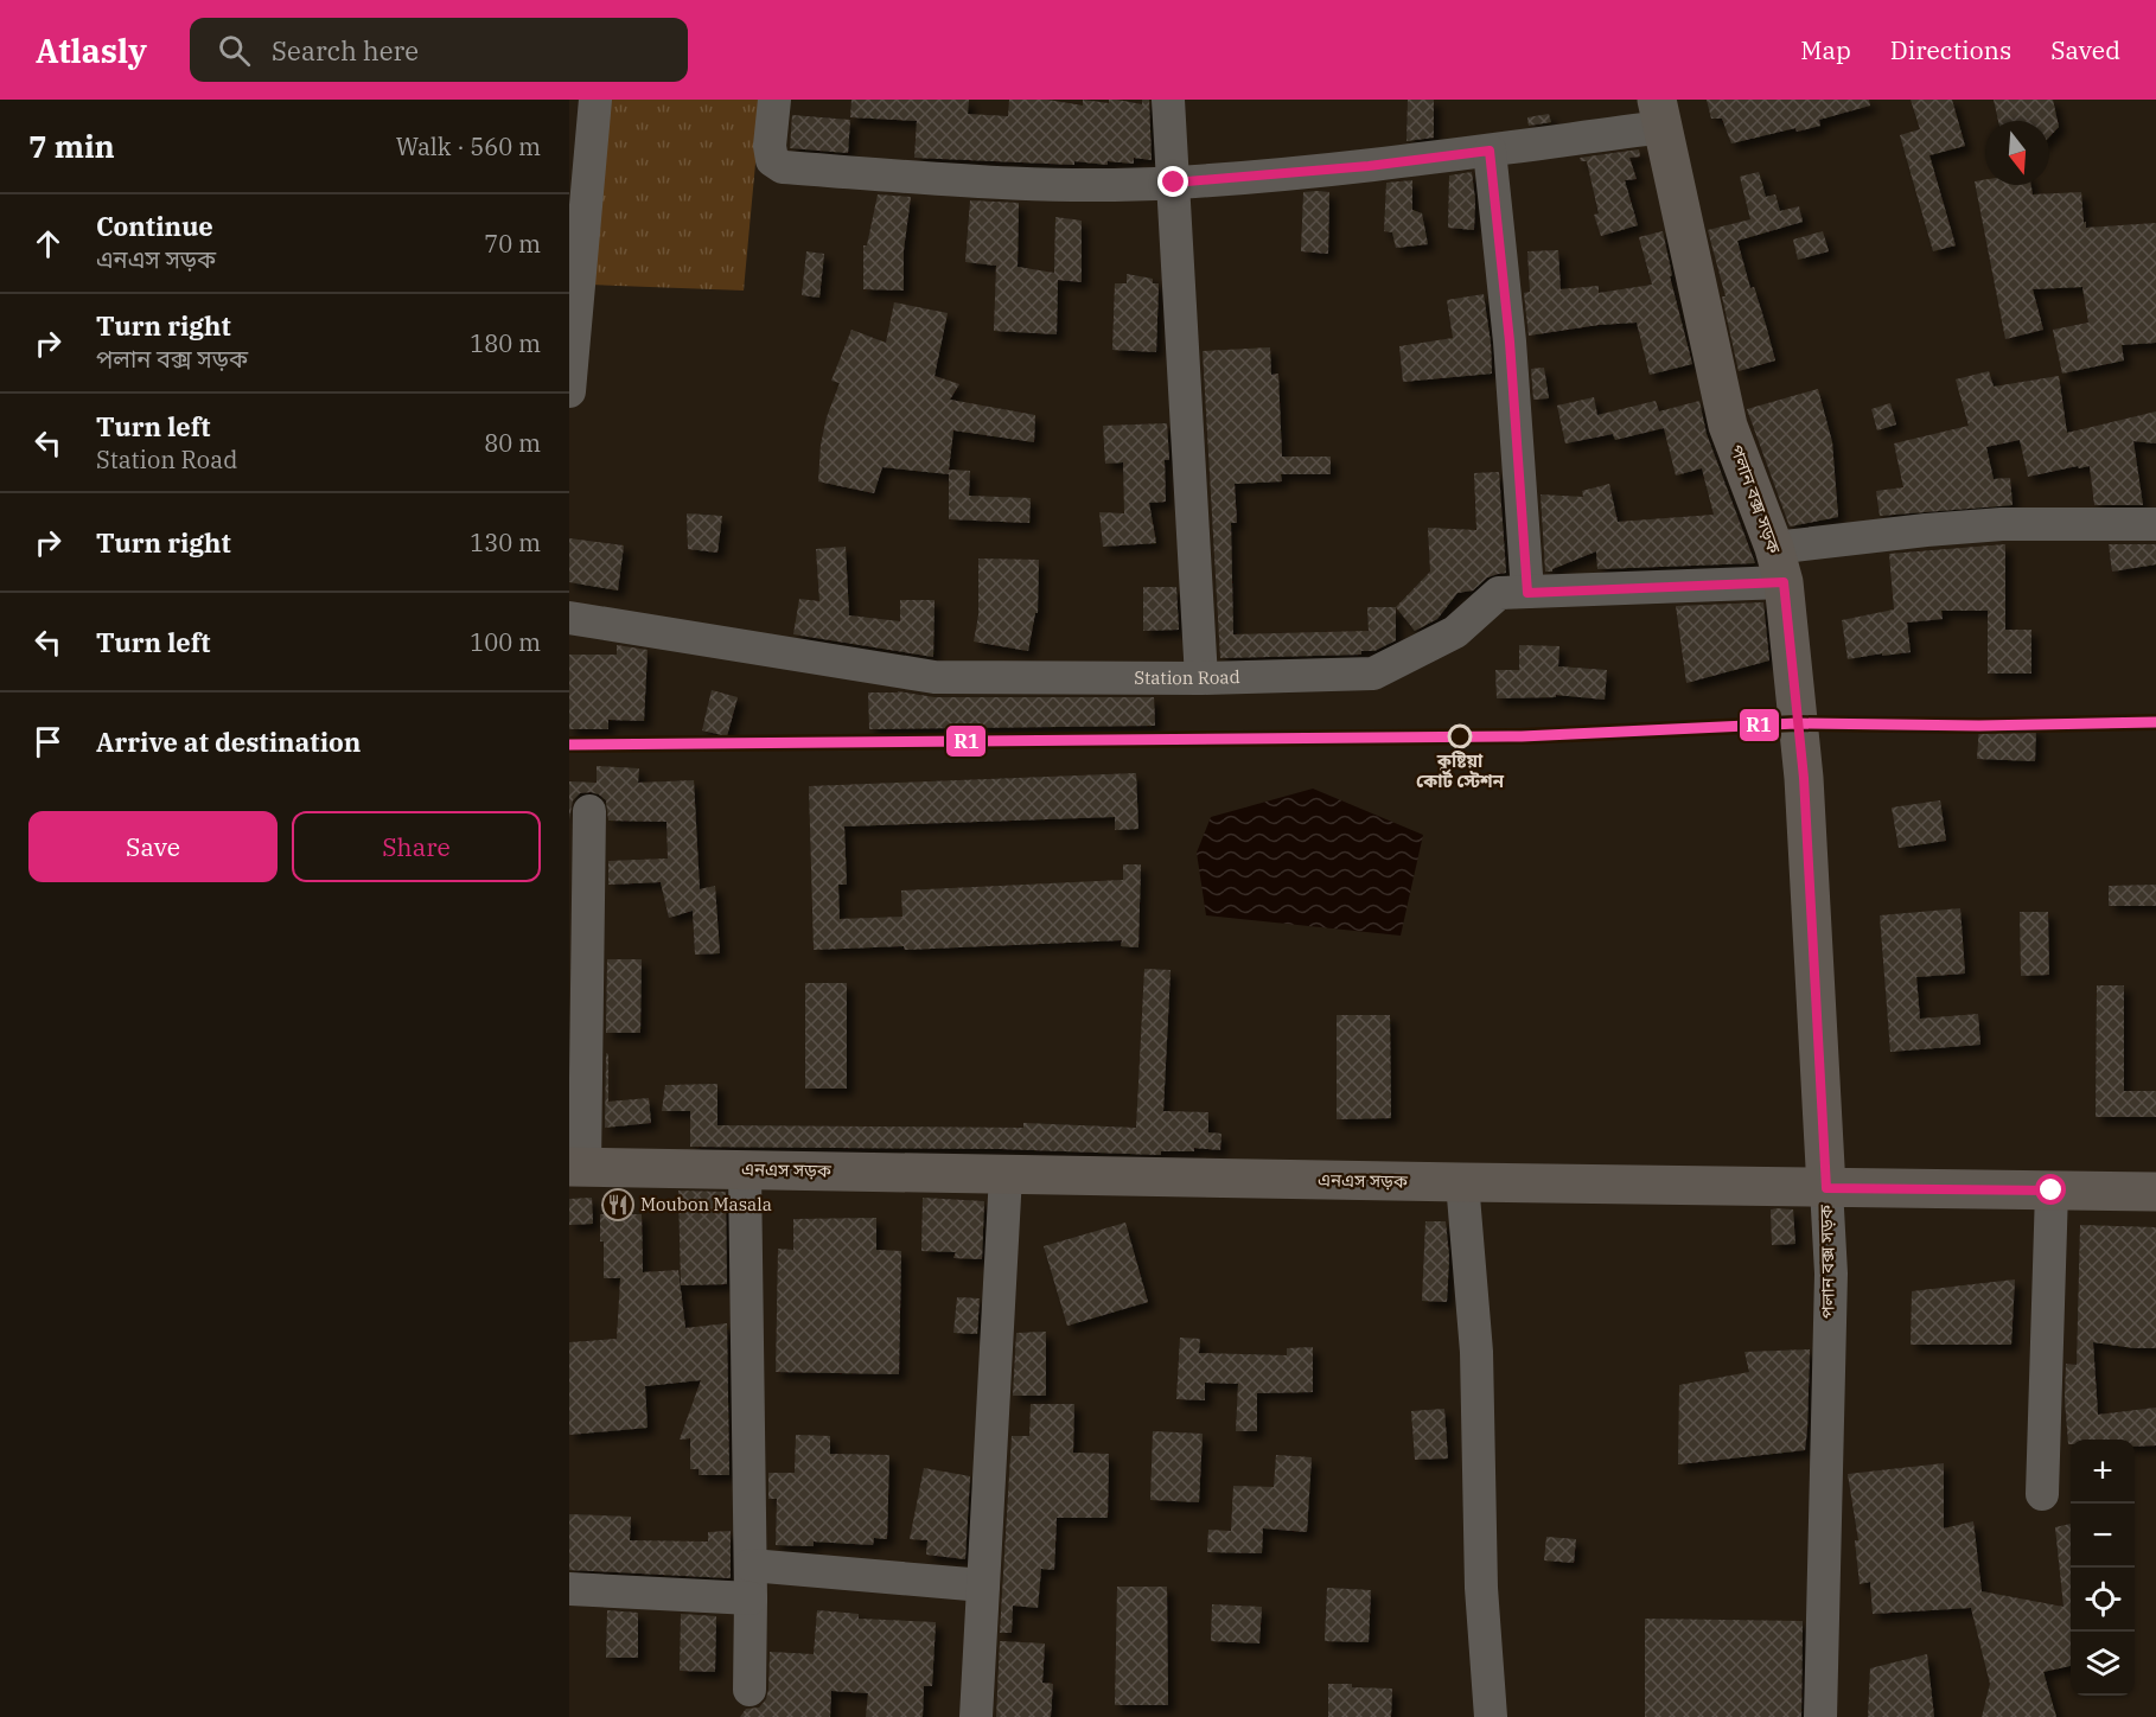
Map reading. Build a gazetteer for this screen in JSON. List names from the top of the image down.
{
  "streets": {
    "main road": ["পলান বক্স সড়ক", "এনএস সড়ক"],
    "street": ["Station Road"]
  },
  "crossings": [
    ["পলান বক্স সড়ক", "Station Road"],
    ["পলান বক্স সড়ক", "এনএস সড়ক"]
  ],
  "places": {
    "other": ["কুষ্টিয়া কোর্ট স্টেশন"],
    "restaurant": ["Moubon Masala"]
  },
  "lines": ["transit line R1"],
  "north": "bottom",
  "page": {
    "header": "Atlasly",
    "search": "Search here",
    "nav": ["Map", "Directions", "Saved"],
    "heading": ["7 min", "Walk · 560 m"],
    "list": [
      ["Continue", "এনএস সড়ক", "70 m"],
      ["Turn right", "পলান বক্স সড়ক", "180 m"],
      ["Turn left", "Station Road", "80 m"],
      ["Turn right", "130 m"],
      ["Turn left", "100 m"],
      "Arrive at destination"
    ],
    "buttons": ["Save", "Share"],
    "map_buttons": ["+", "−"]
  }
}
